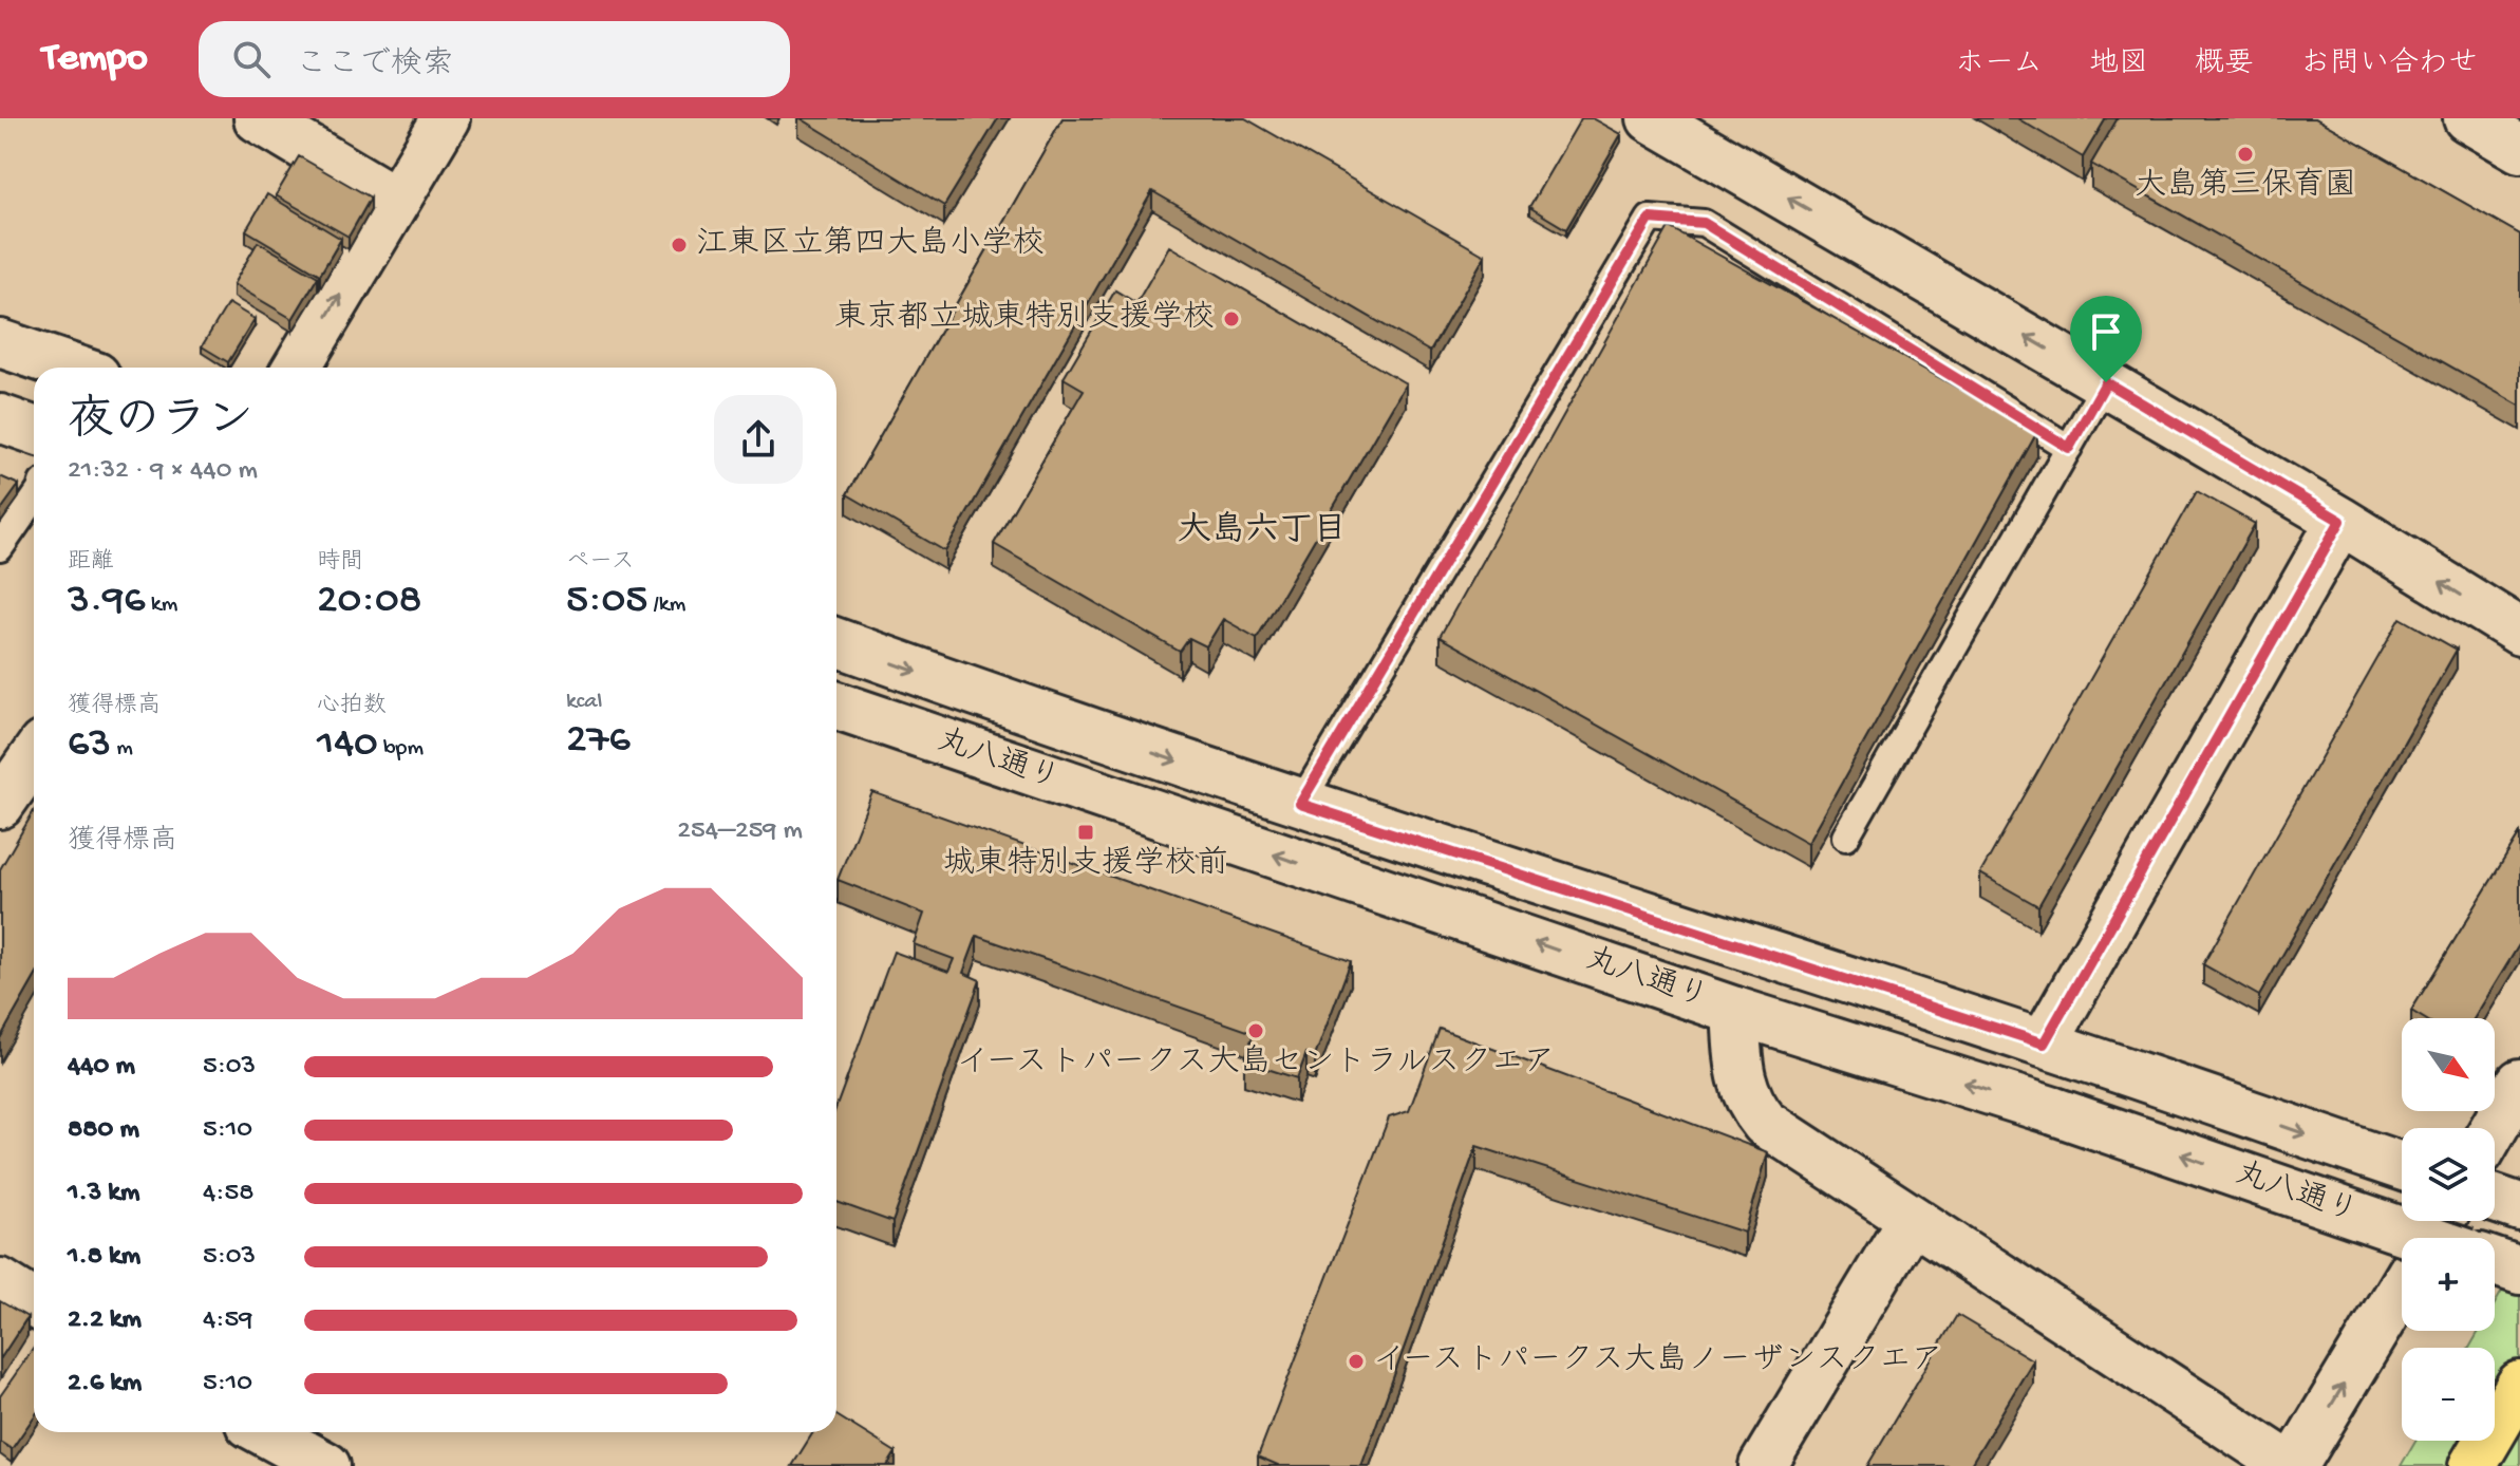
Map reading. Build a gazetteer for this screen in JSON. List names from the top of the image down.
{
  "streets": {
    "street": ["丸八通り"]
  },
  "districts": ["大島六丁目"],
  "places": {
    "other": [
      "大島第三保育園",
      "江東区立第四大島小学校",
      "東京都立城東特別支援学校",
      "イーストパークス大島セントラルスクエア",
      "イーストパークス大島ノーザンスクエア"
    ],
    "transit": ["城東特別支援学校前"]
  },
  "north": "bottom right",
  "page": {
    "header": "Tempo",
    "search": "ここで検索",
    "nav": [
      "ホーム",
      "地図",
      "概要",
      "お問い合わせ"
    ],
    "heading": ["夜のラン", "21:32 · 9 × 440 m"],
    "stats": [
      ["距離", "3.96 km"],
      ["時間", "20:08"],
      ["ペース", "5:05 /km"],
      ["獲得標高", "63 m"],
      ["心拍数", "140 bpm"],
      ["kcal", "276"]
    ],
    "chart": ["獲得標高", "254–259 m"],
    "map_buttons": ["+", "−"],
    "list": [
      {
        "name": "440 m",
        "note": "5:03"
      },
      {
        "name": "880 m",
        "note": "5:10"
      },
      {
        "name": "1.3 km",
        "note": "4:58"
      },
      {
        "name": "1.8 km",
        "note": "5:03"
      },
      {
        "name": "2.2 km",
        "note": "4:59"
      },
      {
        "name": "2.6 km",
        "note": "5:10"
      }
    ]
  }
}
